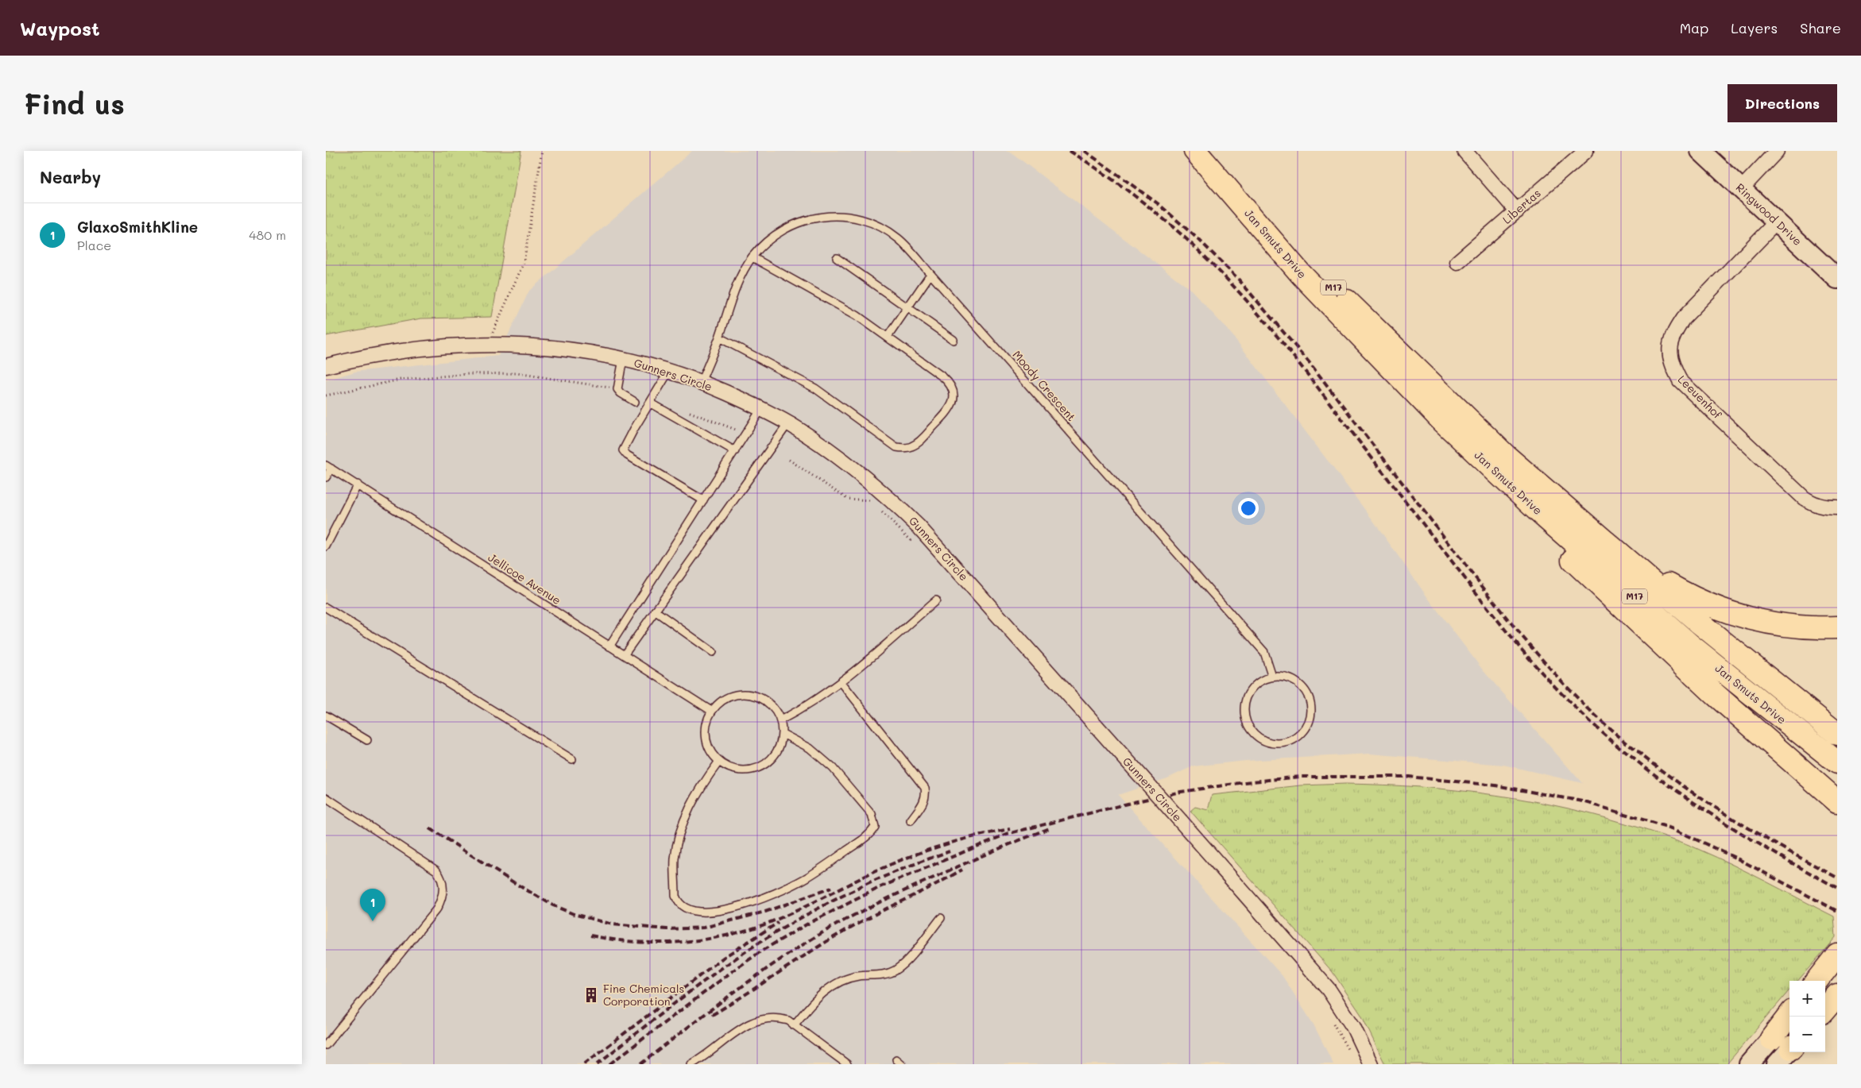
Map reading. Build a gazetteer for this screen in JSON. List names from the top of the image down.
{
  "streets": {
    "main road": ["Jan Smuts Drive", "M17"],
    "street": [
      "Libertas",
      "Ringwood Drive",
      "Gunners Circle",
      "Leeuenhof"
    ],
    "lane": ["Moody Crescent", "Jellicoe Avenue"]
  },
  "crossings": [
    ["Ringwood Drive", "Leeuenhof"],
    ["Gunners Circle", "Moody Crescent"]
  ],
  "places": {
    "building": ["Fine Chemicals Corporation"]
  },
  "page": {
    "header": "Waypost",
    "nav": ["Map", "Layers", "Share"],
    "buttons": "Directions",
    "title": "Find us",
    "heading": "Nearby",
    "list": [
      {
        "mark": "1",
        "name": "GlaxoSmithKline",
        "note": "Place",
        "value": "480 m"
      }
    ],
    "pins": "1",
    "map_buttons": ["+", "−"]
  }
}
